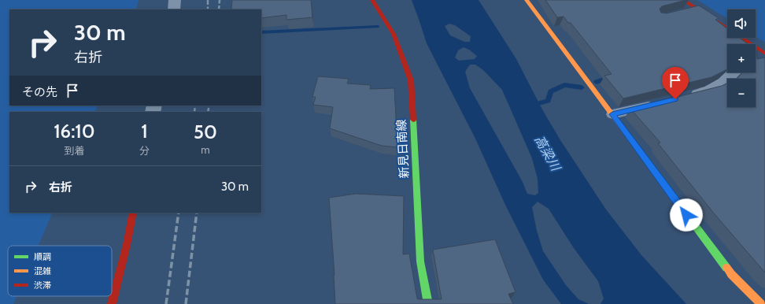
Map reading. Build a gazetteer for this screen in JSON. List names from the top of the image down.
{
  "streets": {
    "street": ["新見日南線"]
  },
  "water": ["高梁川"],
  "legend": ["順調", "混雑", "渋滞"],
  "page": {
    "map_buttons": ["+", "−"],
    "turn": ["30 m", "右折"],
    "then": "その先",
    "eta": [
      "16:10",
      "到着",
      "1",
      "分",
      "50",
      "m"
    ],
    "list": [
      {
        "name": "右折",
        "value": "30 m"
      }
    ]
  }
}
